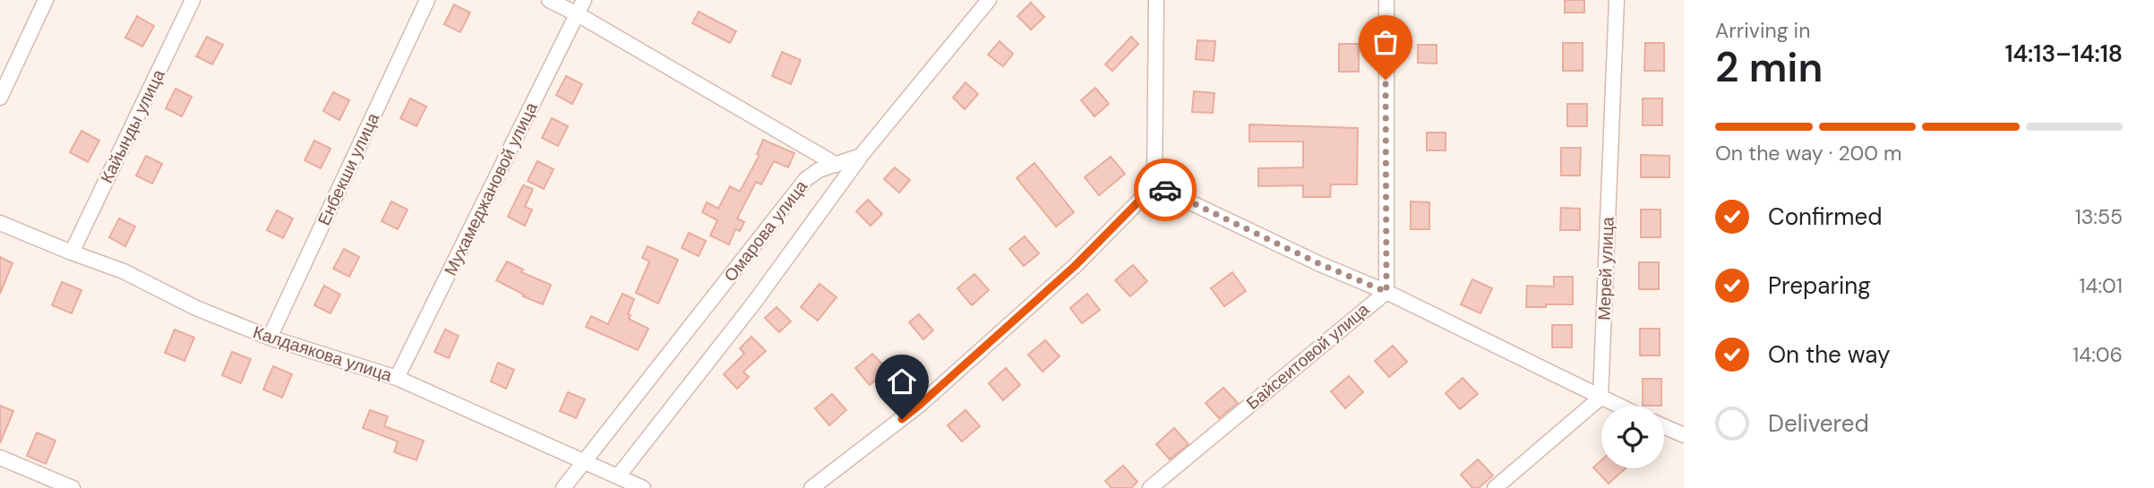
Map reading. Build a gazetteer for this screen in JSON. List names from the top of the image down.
{
  "streets": {
    "street": [
      "Кайынды улица",
      "Енбекши улица",
      "Мухамеджановой улица",
      "Омарова улица",
      "Мерей улица",
      "Калдаякова улица",
      "Байсеитовой улица"
    ]
  },
  "crossings": [
    ["Кайынды улица", "Калдаякова улица"],
    ["Енбекши улица", "Калдаякова улица"],
    ["Мухамеджановой улица", "Калдаякова улица"],
    ["Омарова улица", "Калдаякова улица"]
  ],
  "page": {
    "heading": ["2 min", "Arriving in", "14:13–14:18"],
    "bar": "On the way · 200 m",
    "list": [
      ["Confirmed", "13:55"],
      ["Preparing", "14:01"],
      ["On the way", "14:06"],
      "Delivered"
    ]
  }
}
